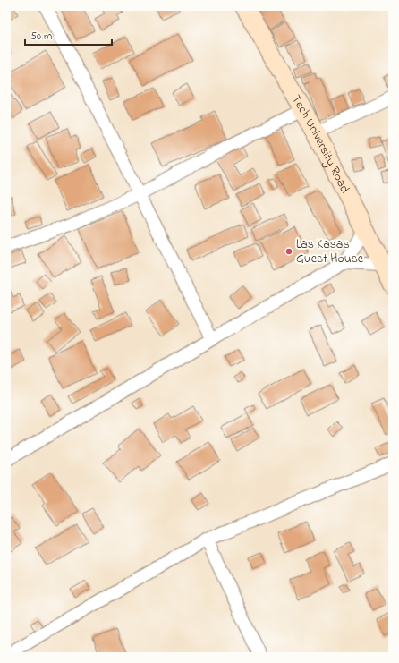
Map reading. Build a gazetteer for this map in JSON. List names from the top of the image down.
{
  "streets": {
    "street": ["Tech University Road"]
  },
  "places": ["Las Kasas Guest House"],
  "scale_bar": "50 m"
}
